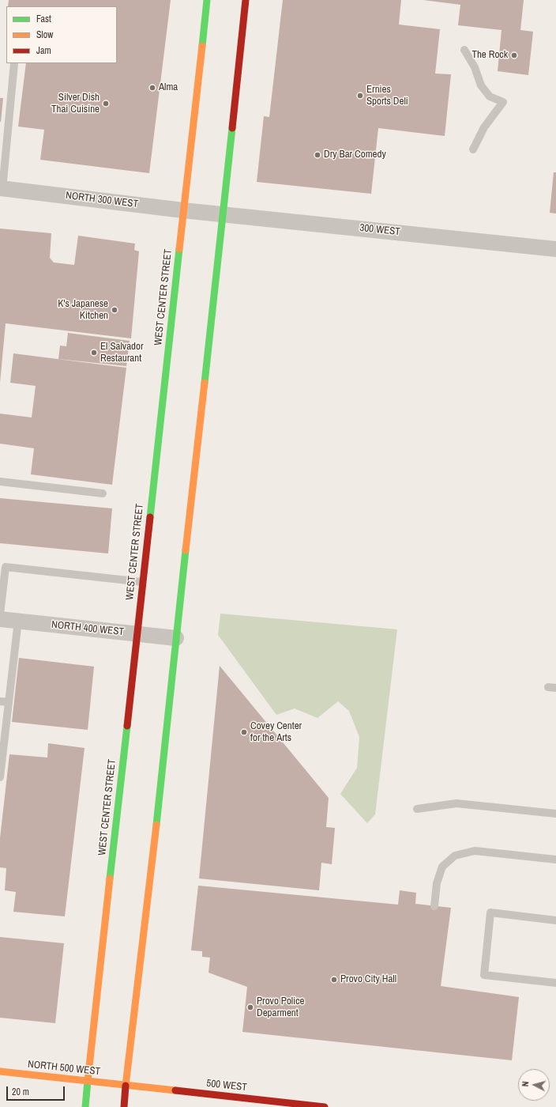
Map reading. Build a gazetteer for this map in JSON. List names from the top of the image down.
{
  "streets": {
    "main road": ["WEST CENTER STREET", "NORTH 500 WEST", "500 WEST"],
    "street": ["NORTH 300 WEST", "300 WEST", "NORTH 400 WEST"]
  },
  "crossings": [
    ["NORTH 300 WEST", "300 WEST"],
    ["NORTH 300 WEST", "WEST CENTER STREET"],
    ["WEST CENTER STREET", "NORTH 400 WEST"],
    ["WEST CENTER STREET", "NORTH 500 WEST"],
    ["NORTH 500 WEST", "500 WEST"]
  ],
  "places": [
    "The Rock",
    "Alma",
    "Ernies Sports Deli",
    "Silver Dish Thai Cuisine",
    "Dry Bar Comedy",
    "K's Japanese Kitchen",
    "El Salvador Restaurant",
    "Covey Center for the Arts",
    "Provo City Hall",
    "Provo Police Deparment"
  ],
  "legend": ["Fast", "Slow", "Jam"],
  "scale_bar": "20 m",
  "north": "left"
}
